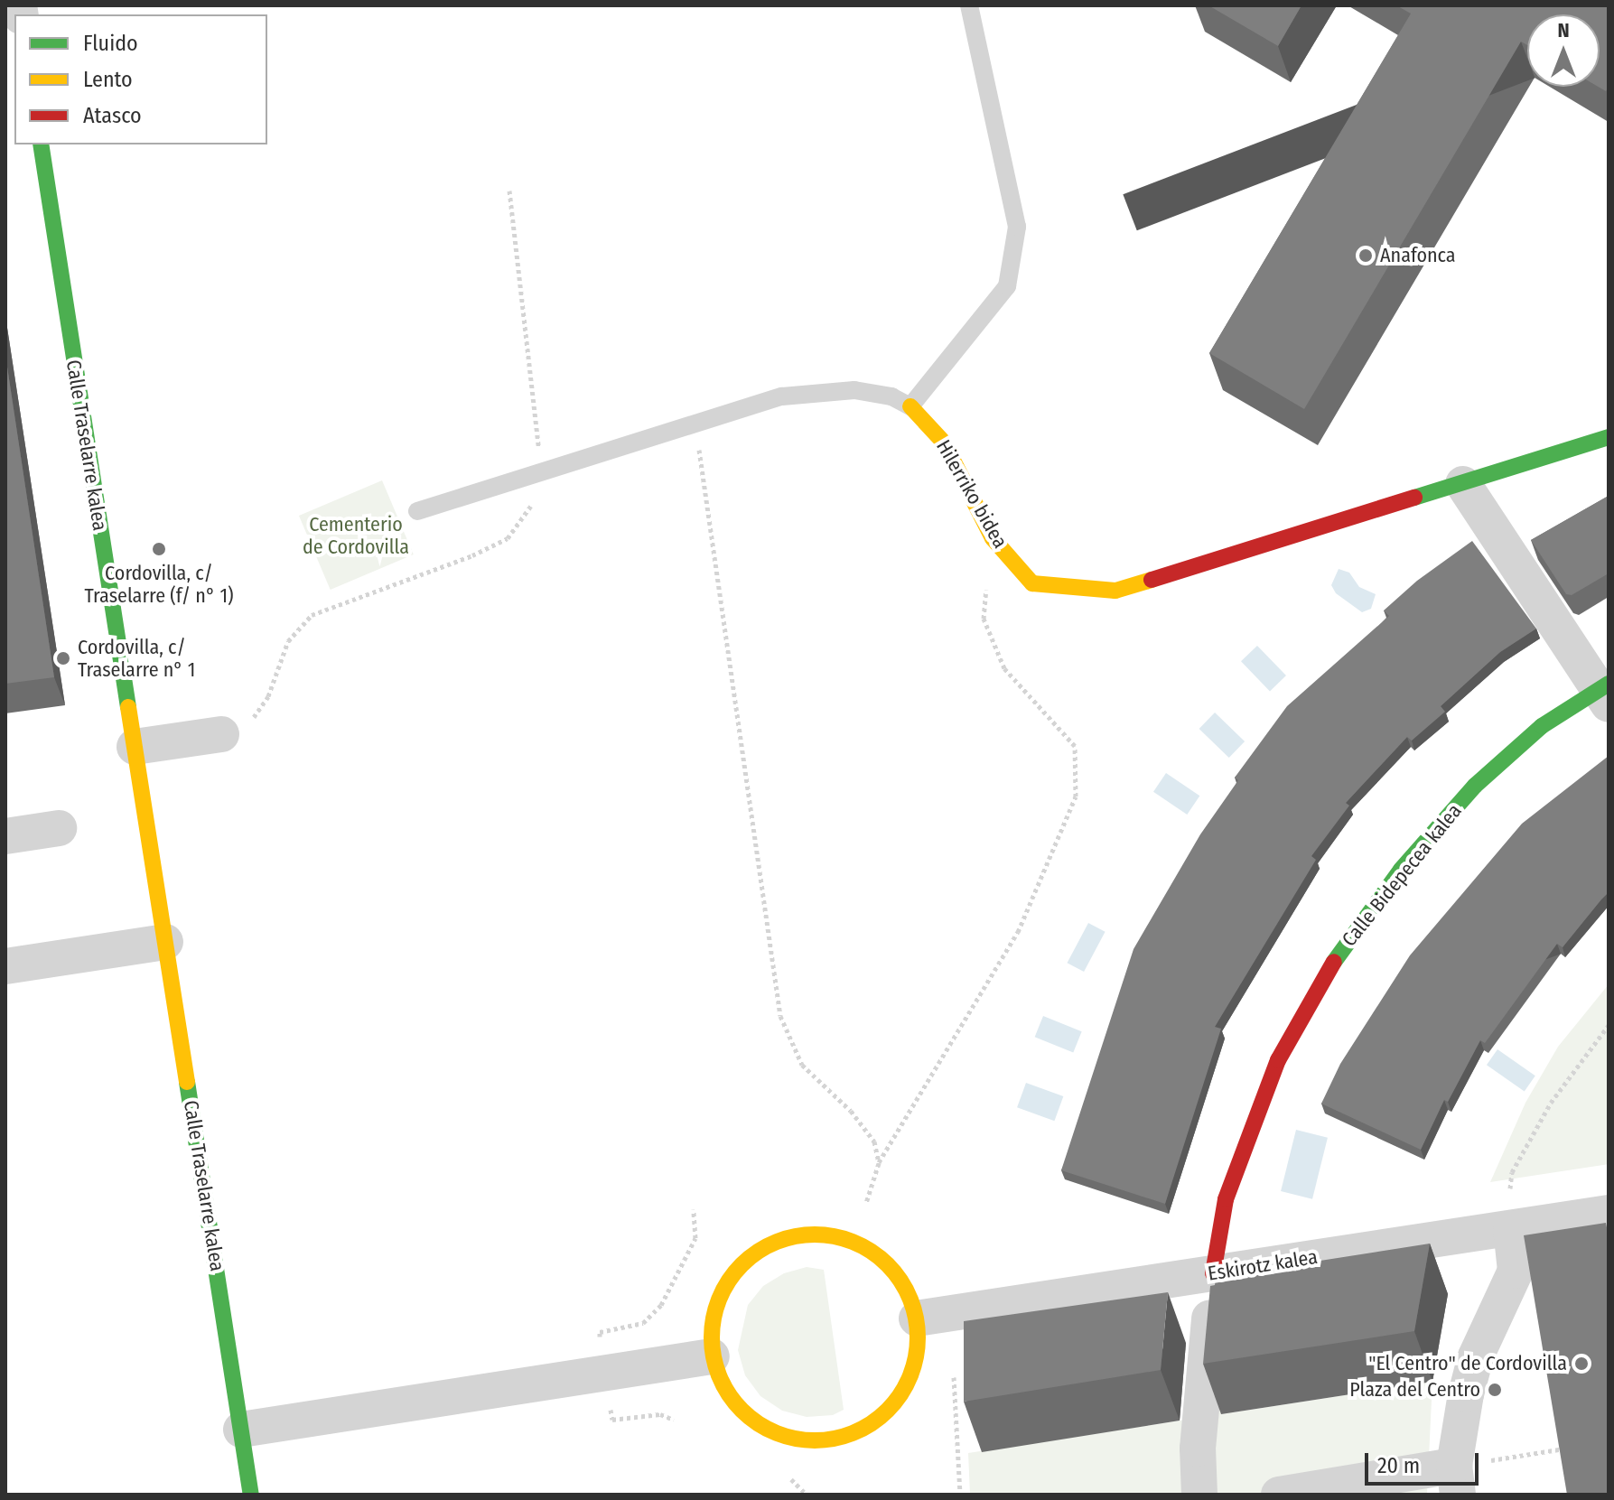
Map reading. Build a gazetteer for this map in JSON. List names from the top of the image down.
{
  "streets": {
    "street": [
      "Calle Traselarre kalea",
      "Hilerriko bidea",
      "Calle Bidepecea kalea",
      "Eskirotz kalea"
    ]
  },
  "crossings": [
    ["Hilerriko bidea", "Calle Bidepecea kalea"],
    ["Calle Bidepecea kalea", "Eskirotz kalea"]
  ],
  "parks": ["Cementerio de Cordovilla"],
  "places": [
    "Anafonca",
    "Cordovilla, c/ Traselarre (f/ n° 1)",
    "Cordovilla, c/ Traselarre n° 1",
    "\"El Centro\" de Cordovilla",
    "Plaza del Centro"
  ],
  "legend": ["Fluido", "Lento", "Atasco"],
  "scale_bar": "20 m",
  "north": "top"
}
